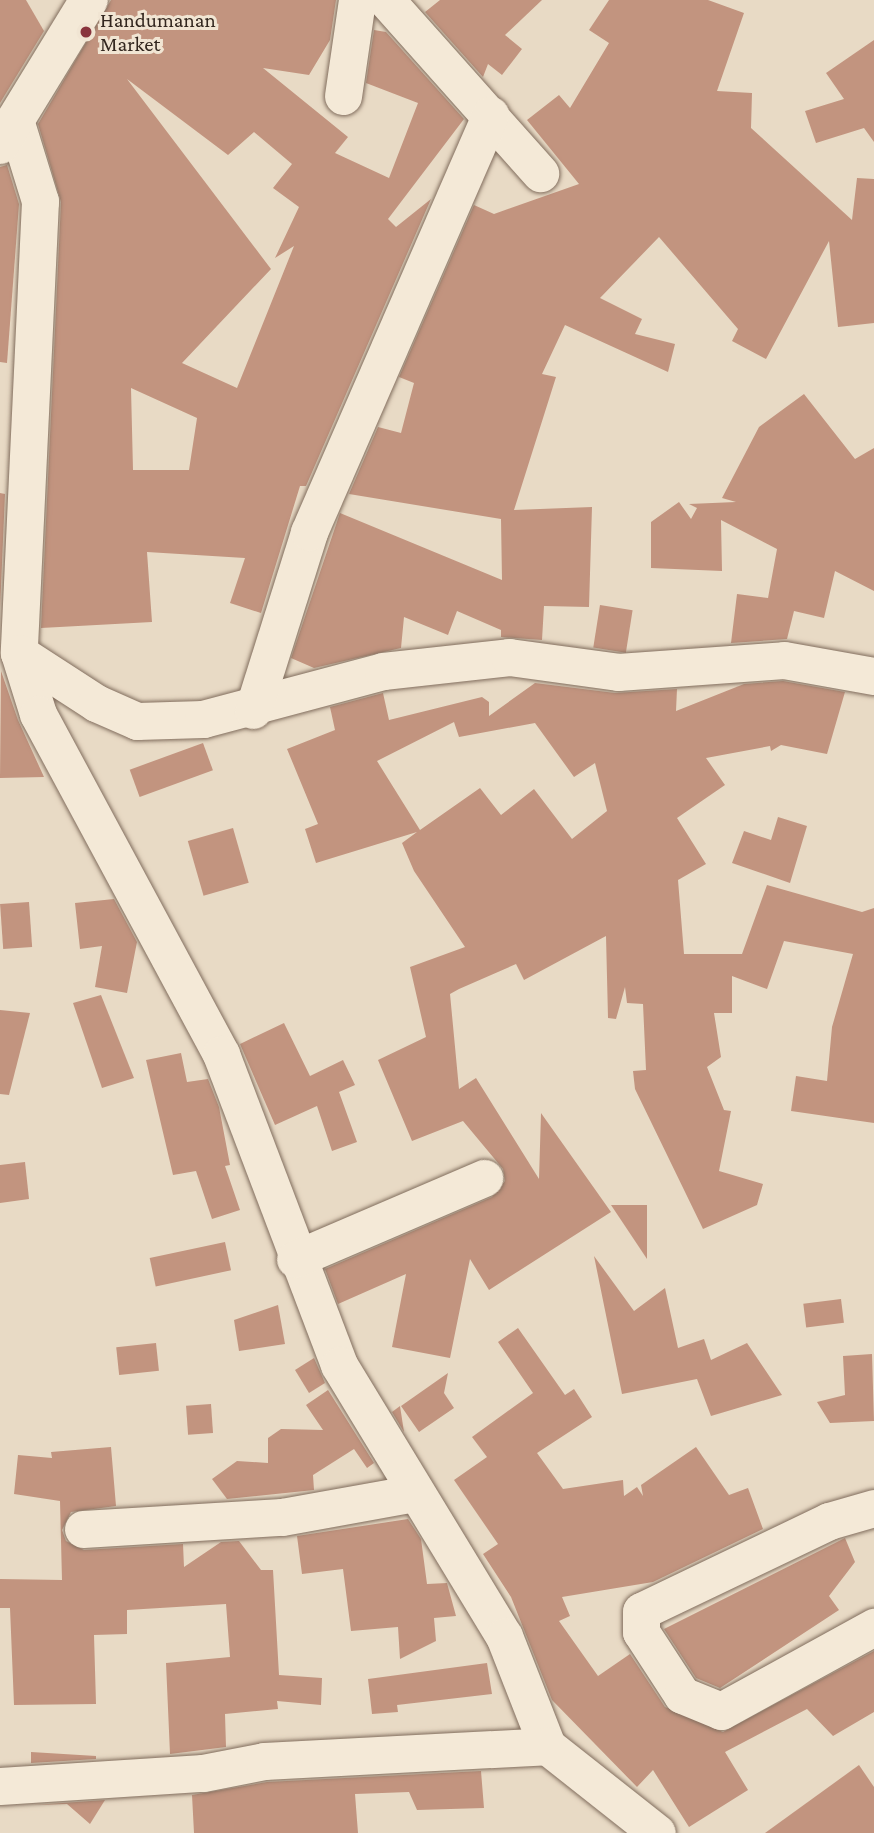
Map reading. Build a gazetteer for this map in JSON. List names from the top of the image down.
{
  "places": ["Handumanan Market"]
}
